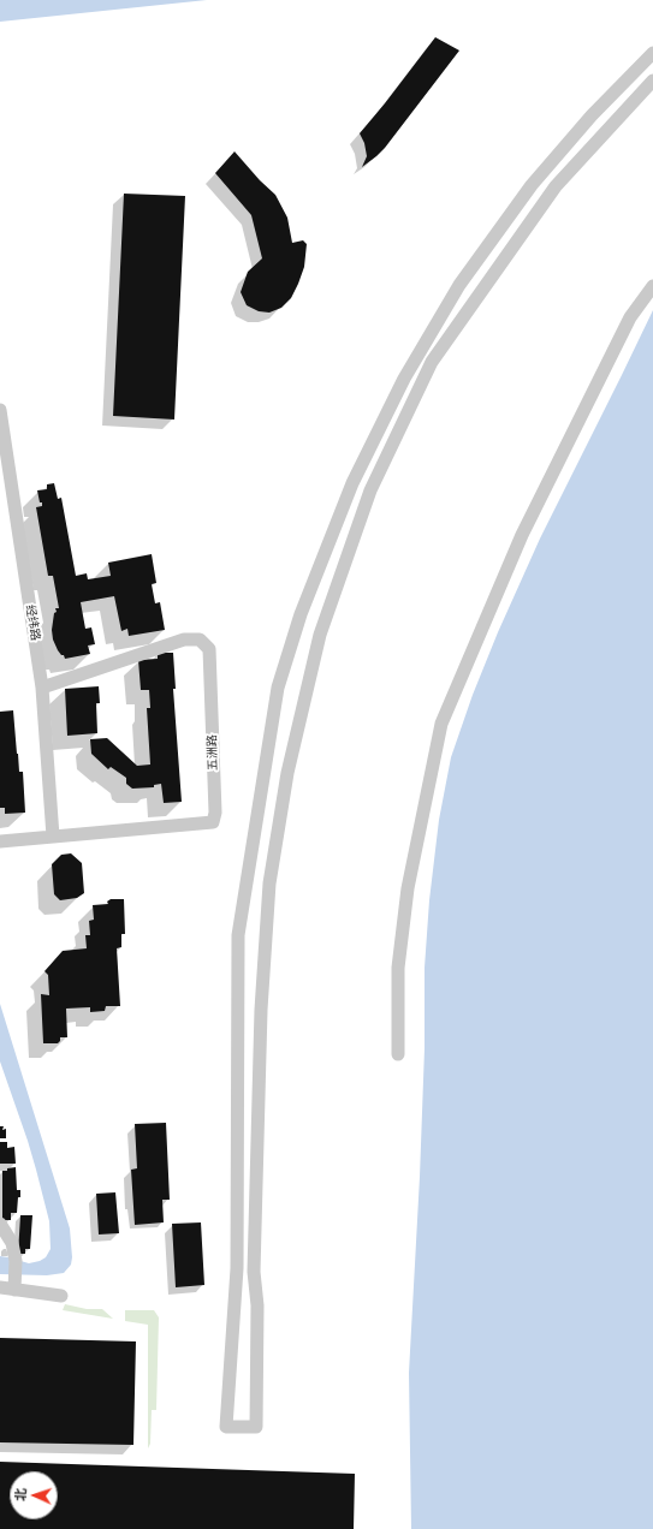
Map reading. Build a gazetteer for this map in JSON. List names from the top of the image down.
{
  "streets": {
    "street": ["经纬路", "五洲路"]
  },
  "crossings": [
    ["经纬路", "五洲路"]
  ],
  "north": "left"
}
